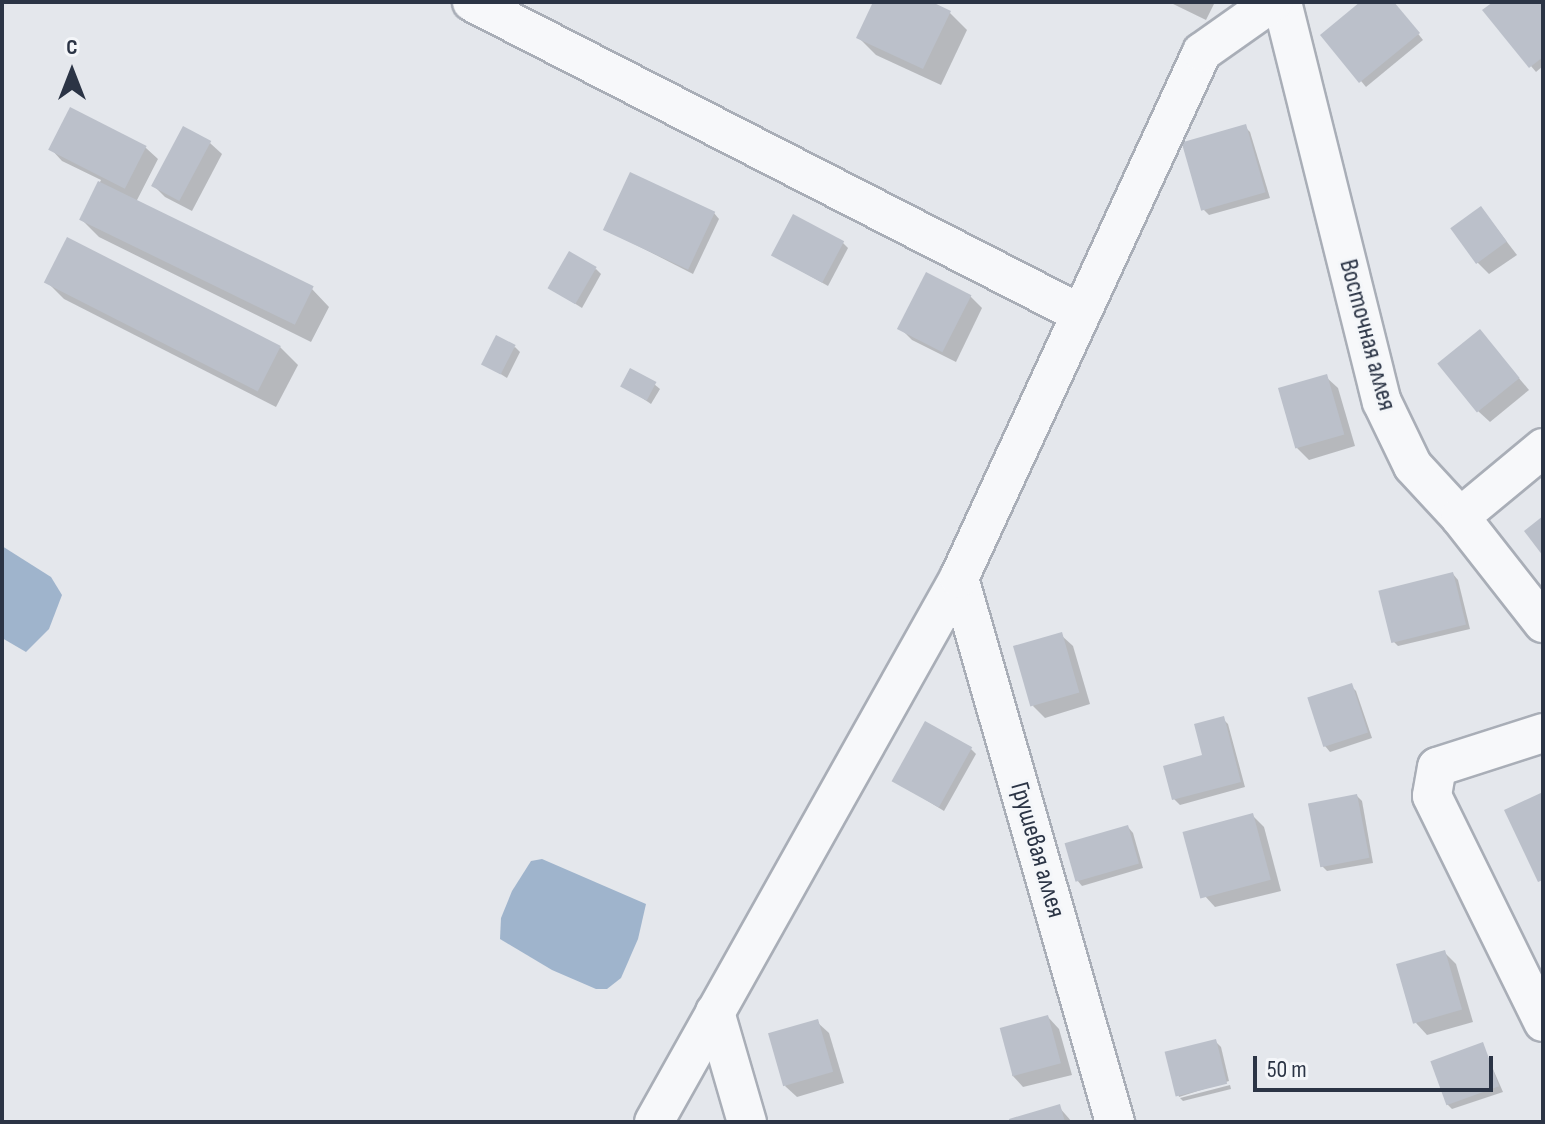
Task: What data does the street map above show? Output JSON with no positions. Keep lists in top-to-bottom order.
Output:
{
  "streets": {
    "street": ["Восточная аллея", "Грушевая аллея"]
  },
  "scale_bar": "50 m",
  "north": "top"
}
